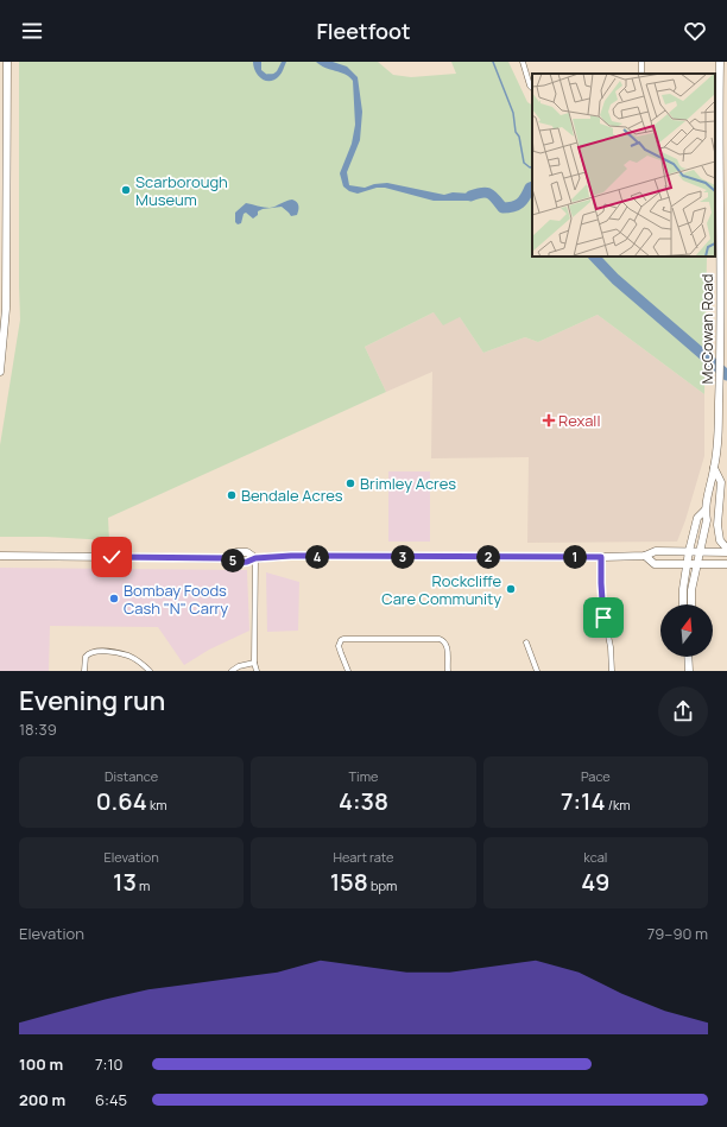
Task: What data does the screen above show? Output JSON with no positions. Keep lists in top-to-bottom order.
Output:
{
  "streets": {
    "main road": ["McCowan Road"]
  },
  "places": {
    "other": [
      "Scarborough Museum",
      "Brimley Acres",
      "Bendale Acres",
      "Rockcliffe Care Community",
      "Bombay Foods Cash \"N\" Carry"
    ],
    "health": ["Rexall"]
  },
  "north": "top",
  "page": {
    "header": "Fleetfoot",
    "pins": [
      "1",
      "2",
      "3",
      "4",
      "5"
    ],
    "heading": ["Evening run", "18:39"],
    "stats": [
      ["Distance", "0.64 km"],
      ["Time", "4:38"],
      ["Pace", "7:14 /km"],
      ["Elevation", "13 m"],
      ["Heart rate", "158 bpm"],
      ["kcal", "49"]
    ],
    "chart": ["Elevation", "79–90 m"],
    "list": [
      {
        "name": "100 m",
        "note": "7:10"
      },
      {
        "name": "200 m",
        "note": "6:45"
      }
    ]
  }
}
